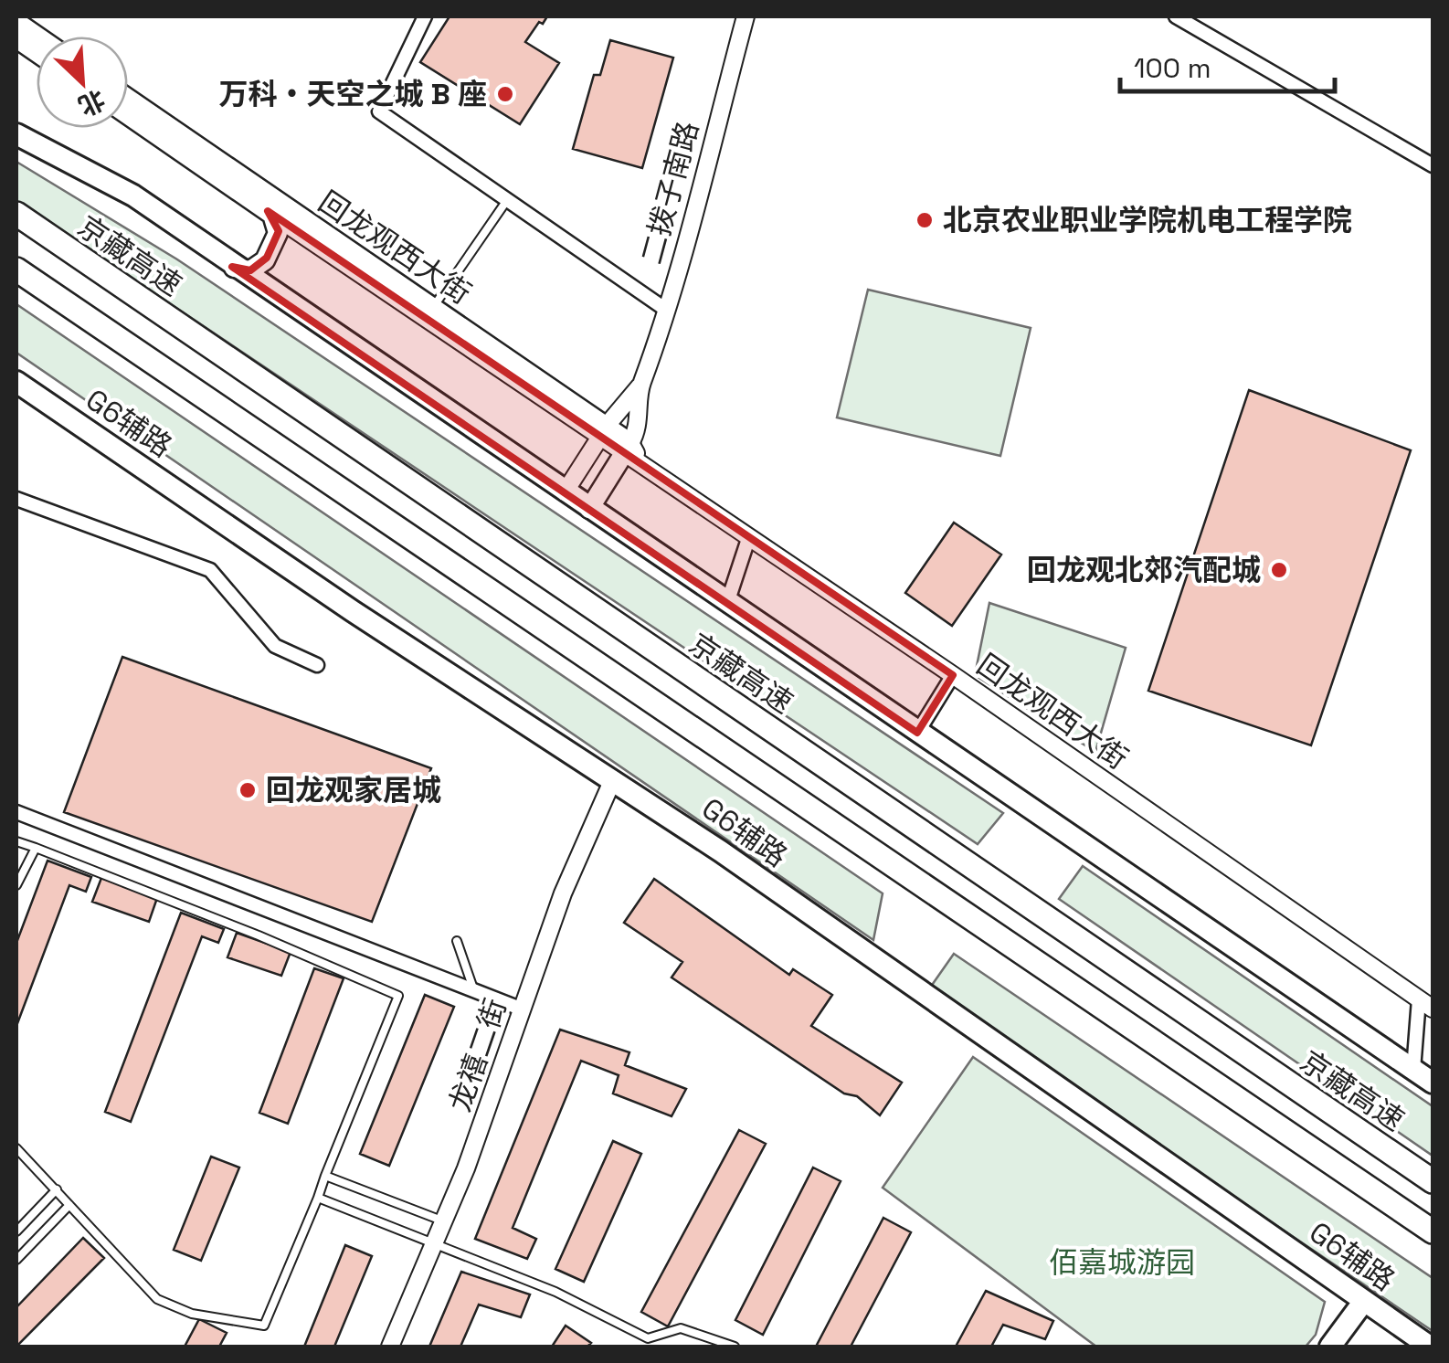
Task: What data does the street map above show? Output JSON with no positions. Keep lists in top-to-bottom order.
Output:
{
  "streets": {
    "highway": ["京藏高速"],
    "main road": ["二拨子南路", "回龙观西大街", "G6辅路"],
    "street": ["龙禧二街"]
  },
  "crossings": [
    ["二拨子南路", "回龙观西大街"],
    ["G6辅路", "龙禧二街"]
  ],
  "parks": ["佰嘉城游园"],
  "places": [
    "万科・天空之城 B 座",
    "北京农业职业学院机电工程学院",
    "回龙观北郊汽配城",
    "回龙观家居城"
  ],
  "scale_bar": "100 m",
  "north": "bottom right"
}
